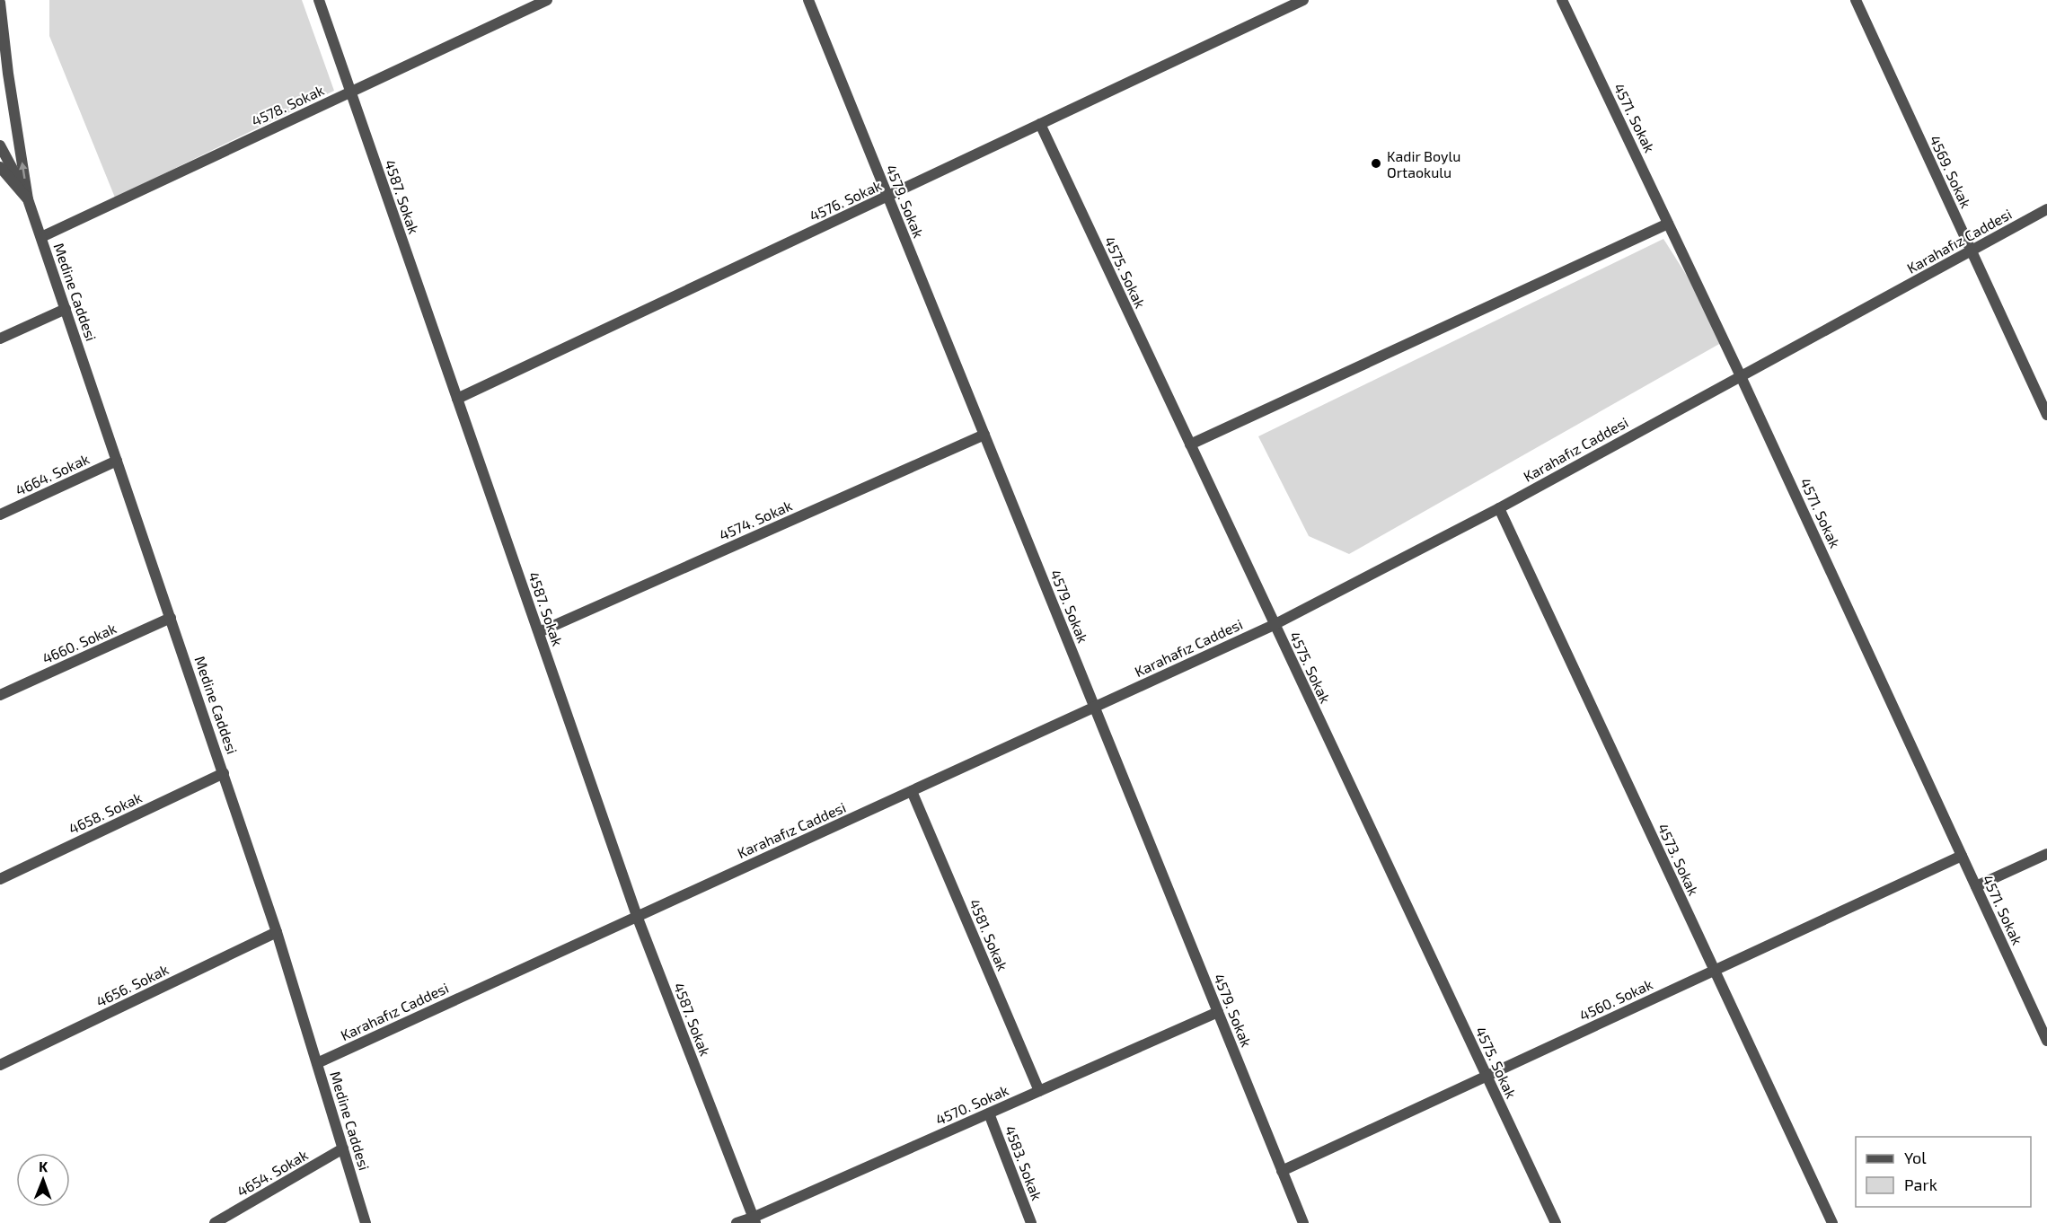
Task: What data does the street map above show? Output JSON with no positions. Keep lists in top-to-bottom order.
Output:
{
  "streets": {
    "street": [
      "4578. Sokak",
      "4571. Sokak",
      "4569. Sokak",
      "4587. Sokak",
      "4576. Sokak",
      "4579. Sokak",
      "Karahafız Caddesi",
      "4575. Sokak",
      "Medine Caddesi",
      "4664. Sokak",
      "4574. Sokak",
      "4660. Sokak",
      "4658. Sokak",
      "4573. Sokak",
      "4581. Sokak",
      "4656. Sokak",
      "4560. Sokak",
      "4570. Sokak",
      "4583. Sokak",
      "4654. Sokak"
    ]
  },
  "crossings": [
    ["4578. Sokak", "4587. Sokak"],
    ["4578. Sokak", "Medine Caddesi"],
    ["4571. Sokak", "Karahafız Caddesi"],
    ["4571. Sokak", "4560. Sokak"],
    ["4569. Sokak", "Karahafız Caddesi"],
    ["4587. Sokak", "4576. Sokak"],
    ["4587. Sokak", "Karahafız Caddesi"],
    ["4587. Sokak", "4574. Sokak"],
    ["4587. Sokak", "4570. Sokak"],
    ["4576. Sokak", "4579. Sokak"],
    ["4576. Sokak", "4575. Sokak"],
    ["4579. Sokak", "Karahafız Caddesi"],
    ["4579. Sokak", "4574. Sokak"],
    ["4579. Sokak", "4560. Sokak"],
    ["4579. Sokak", "4570. Sokak"],
    ["Karahafız Caddesi", "4575. Sokak"],
    ["Karahafız Caddesi", "Medine Caddesi"],
    ["Karahafız Caddesi", "4573. Sokak"],
    ["Karahafız Caddesi", "4581. Sokak"],
    ["4575. Sokak", "4560. Sokak"],
    ["Medine Caddesi", "4664. Sokak"],
    ["Medine Caddesi", "4660. Sokak"],
    ["Medine Caddesi", "4658. Sokak"],
    ["Medine Caddesi", "4656. Sokak"],
    ["Medine Caddesi", "4654. Sokak"],
    ["4573. Sokak", "4560. Sokak"],
    ["4581. Sokak", "4570. Sokak"],
    ["4570. Sokak", "4583. Sokak"]
  ],
  "places": ["Kadir Boylu Ortaokulu"],
  "legend": ["Yol", "Park"],
  "north": "top"
}
